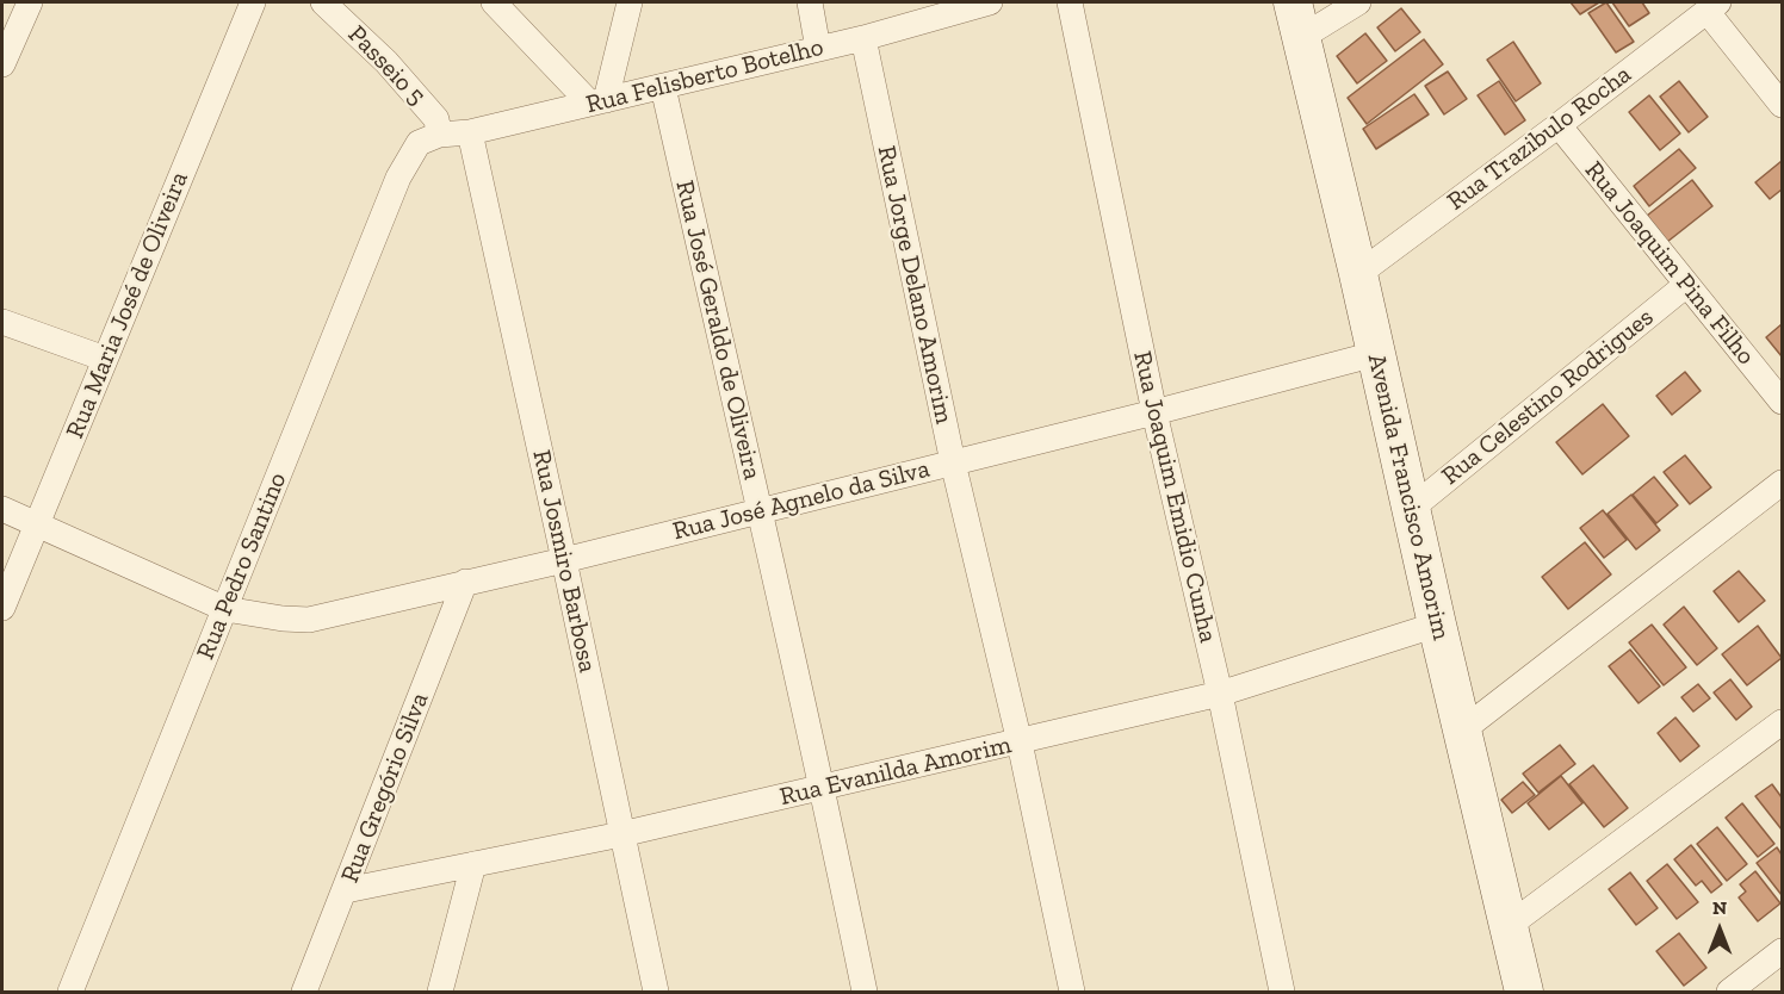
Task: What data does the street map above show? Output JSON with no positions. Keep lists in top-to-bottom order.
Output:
{
  "streets": {
    "main road": ["Avenida Francisco Amorim"],
    "street": [
      "Passeio 5",
      "Rua Felisberto Botelho",
      "Rua Trazibulo Rocha",
      "Rua Joaquim Pina Filho",
      "Rua Jorge Delano Amorim",
      "Rua Maria José de Oliveira",
      "Rua José Geraldo de Oliveira",
      "Rua Celestino Rodrigues",
      "Rua Joaquim Emidio Cunha",
      "Rua José Agnelo da Silva",
      "Rua Josmiro Barbosa",
      "Rua Pedro Santino",
      "Rua Evanilda Amorim",
      "Rua Gregório Silva"
    ]
  },
  "crossings": [
    ["Passeio 5", "Rua Felisberto Botelho"],
    ["Passeio 5", "Rua Pedro Santino"],
    ["Rua Felisberto Botelho", "Rua Jorge Delano Amorim"],
    ["Rua Felisberto Botelho", "Rua José Geraldo de Oliveira"],
    ["Rua Felisberto Botelho", "Rua Josmiro Barbosa"],
    ["Rua Felisberto Botelho", "Rua Pedro Santino"],
    ["Rua Trazibulo Rocha", "Rua Joaquim Pina Filho"],
    ["Rua Trazibulo Rocha", "Avenida Francisco Amorim"],
    ["Rua Joaquim Pina Filho", "Rua Celestino Rodrigues"],
    ["Rua Jorge Delano Amorim", "Rua José Agnelo da Silva"],
    ["Rua Jorge Delano Amorim", "Rua Evanilda Amorim"],
    ["Rua Maria José de Oliveira", "Rua José Agnelo da Silva"],
    ["Rua José Geraldo de Oliveira", "Rua José Agnelo da Silva"],
    ["Rua José Geraldo de Oliveira", "Rua Evanilda Amorim"],
    ["Rua Celestino Rodrigues", "Avenida Francisco Amorim"],
    ["Rua Joaquim Emidio Cunha", "Rua José Agnelo da Silva"],
    ["Rua Joaquim Emidio Cunha", "Rua Evanilda Amorim"],
    ["Avenida Francisco Amorim", "Rua José Agnelo da Silva"],
    ["Avenida Francisco Amorim", "Rua Evanilda Amorim"],
    ["Rua José Agnelo da Silva", "Rua Josmiro Barbosa"],
    ["Rua José Agnelo da Silva", "Rua Pedro Santino"],
    ["Rua José Agnelo da Silva", "Rua Gregório Silva"],
    ["Rua Josmiro Barbosa", "Rua Evanilda Amorim"],
    ["Rua Evanilda Amorim", "Rua Gregório Silva"]
  ],
  "north": "top"
}
